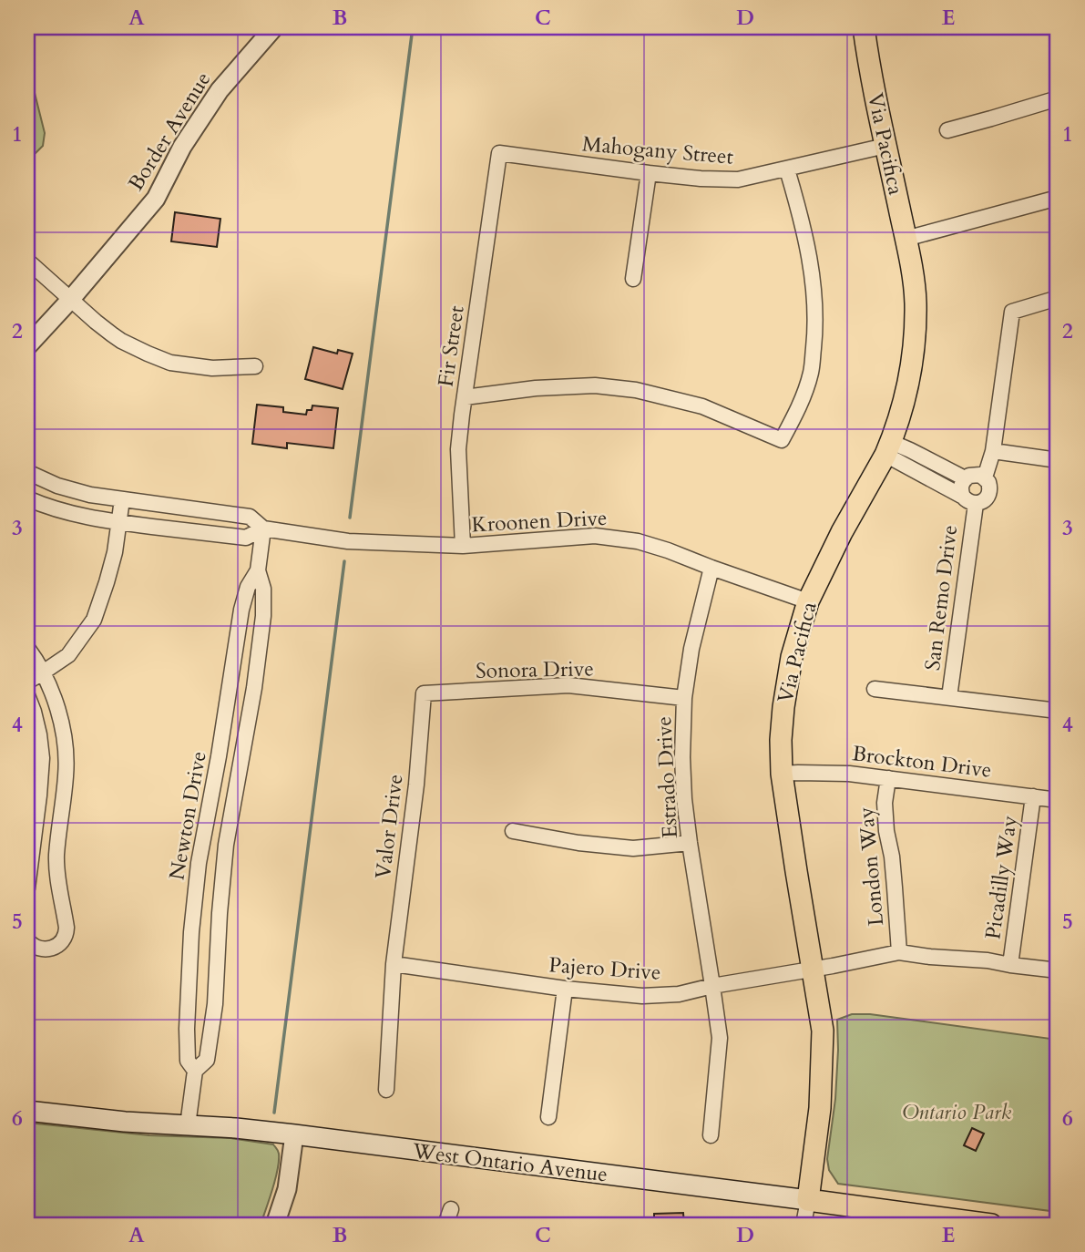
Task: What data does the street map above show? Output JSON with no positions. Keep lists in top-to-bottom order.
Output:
{
  "streets": {
    "main road": ["Via Pacifica", "West Ontario Avenue"],
    "street": [
      "Border Avenue",
      "Mahogany Street",
      "Fir Street",
      "Kroonen Drive",
      "San Remo Drive",
      "Sonora Drive",
      "Brockton Drive",
      "Estrado Drive",
      "Newton Drive",
      "Valor Drive",
      "London Way",
      "Picadilly Way",
      "Pajero Drive"
    ]
  },
  "crossings": [
    ["Via Pacifica", "Mahogany Street"],
    ["Via Pacifica", "Kroonen Drive"],
    ["Via Pacifica", "Brockton Drive"],
    ["Via Pacifica", "Pajero Drive"],
    ["Via Pacifica", "West Ontario Avenue"],
    ["Mahogany Street", "Fir Street"],
    ["Fir Street", "Kroonen Drive"],
    ["Kroonen Drive", "Estrado Drive"],
    ["Kroonen Drive", "Newton Drive"],
    ["Sonora Drive", "Estrado Drive"],
    ["Sonora Drive", "Valor Drive"],
    ["Brockton Drive", "London Way"],
    ["Brockton Drive", "Picadilly Way"],
    ["Estrado Drive", "Pajero Drive"],
    ["Newton Drive", "West Ontario Avenue"],
    ["Valor Drive", "Pajero Drive"],
    ["London Way", "Pajero Drive"],
    ["Picadilly Way", "Pajero Drive"]
  ],
  "parks": ["Ontario Park"],
  "grid": {
    "columns": [
      "A",
      "B",
      "C",
      "D",
      "E"
    ],
    "rows": [
      "1",
      "2",
      "3",
      "4",
      "5",
      "6"
    ]
  }
}
